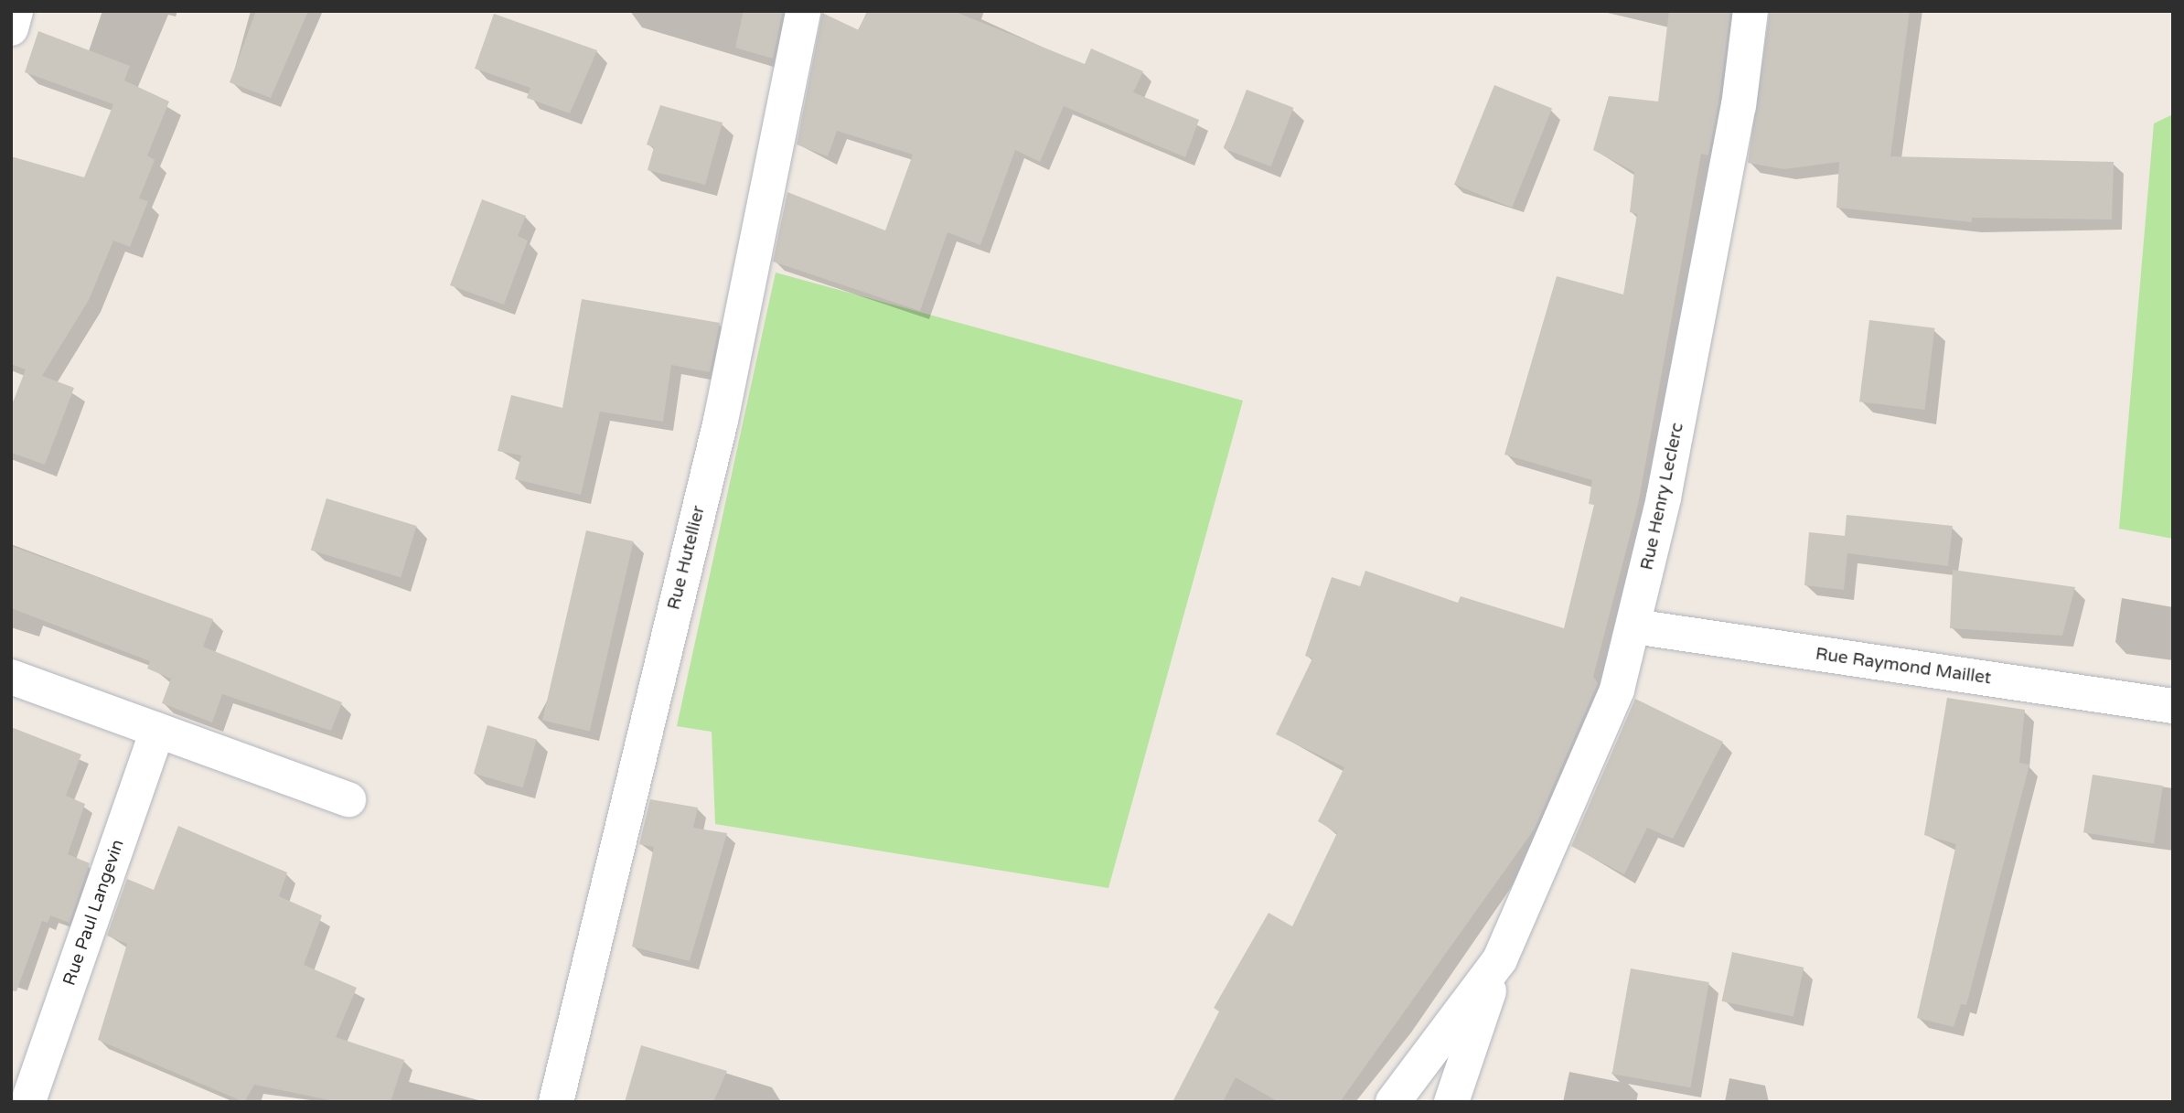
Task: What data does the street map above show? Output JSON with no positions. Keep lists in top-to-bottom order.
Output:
{
  "streets": {
    "street": [
      "Rue Henry Leclerc",
      "Rue Hutellier",
      "Rue Raymond Maillet",
      "Rue Paul Langevin"
    ]
  },
  "crossings": [
    ["Rue Henry Leclerc", "Rue Raymond Maillet"]
  ]
}
